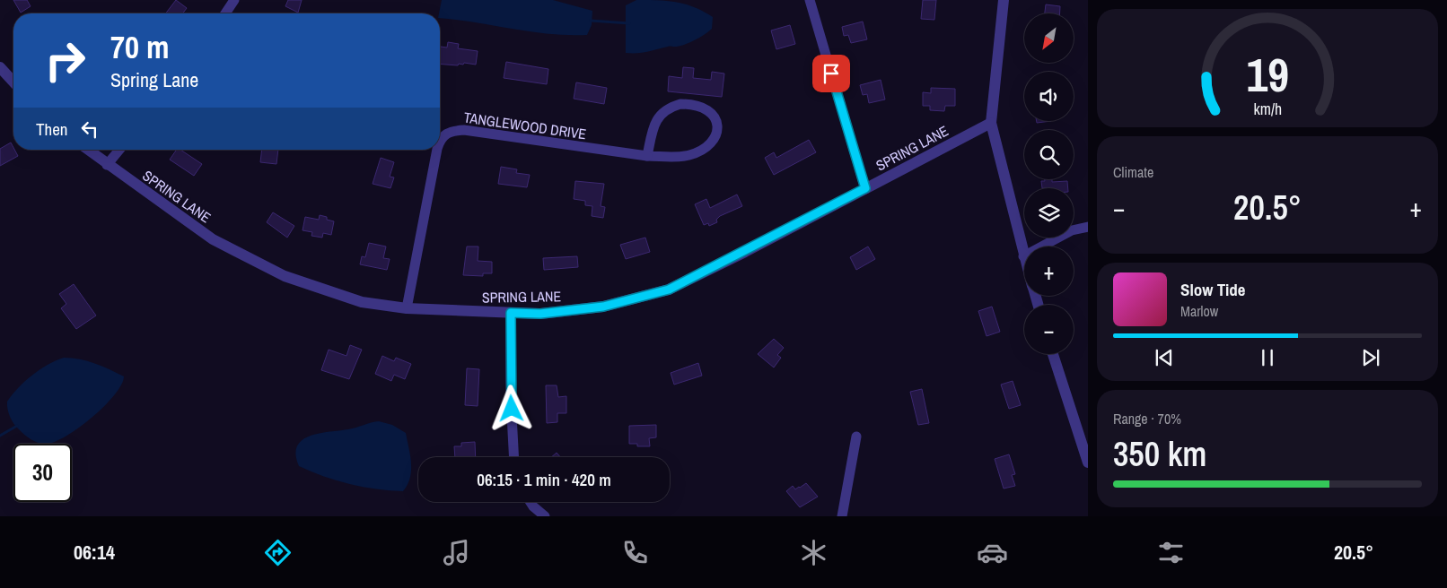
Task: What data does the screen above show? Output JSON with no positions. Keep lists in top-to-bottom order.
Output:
{
  "streets": {
    "street": ["TANGLEWOOD DRIVE", "SPRING LANE"]
  },
  "crossings": [
    ["TANGLEWOOD DRIVE", "SPRING LANE"]
  ],
  "north": "bottom left",
  "page": {
    "map_buttons": ["+", "−"],
    "turn": ["70 m", "Spring Lane"],
    "then": "Then",
    "tile": [
      "Climate",
      ["Range · 70%", "350 km"]
    ],
    "heat": ["−", "20.5°", "+"],
    "song": ["Slow Tide", "Marlow"],
    "limit": "30",
    "trip": "06:15 · 1 min · 420 m",
    "tabs": ["06:14", "20.5°"],
    "gauge": ["19", "km/h"]
  }
}
